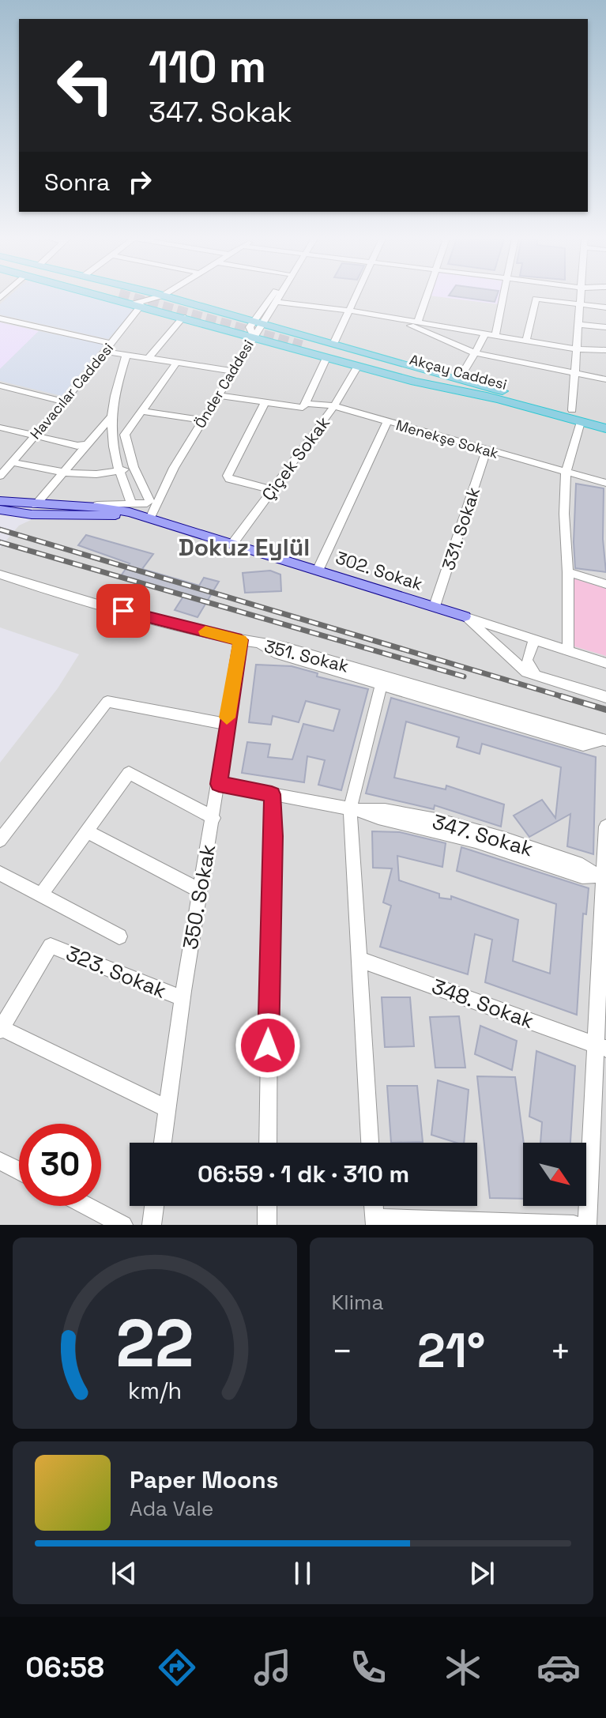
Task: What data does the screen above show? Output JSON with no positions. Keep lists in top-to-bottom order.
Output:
{
  "streets": {
    "highway": ["Akçay Caddesi"],
    "main road": ["302. Sokak"],
    "street": [
      "Önder Caddesi",
      "Havacılar Caddesi",
      "Menekşe Sokak",
      "Çiçek Sokak",
      "331. Sokak",
      "351. Sokak",
      "347. Sokak",
      "350. Sokak",
      "323. Sokak",
      "348. Sokak"
    ]
  },
  "crossings": [
    ["Önder Caddesi", "302. Sokak"],
    ["Menekşe Sokak", "Çiçek Sokak"],
    ["Menekşe Sokak", "331. Sokak"],
    ["Çiçek Sokak", "302. Sokak"],
    ["331. Sokak", "302. Sokak"],
    ["351. Sokak", "350. Sokak"],
    ["347. Sokak", "350. Sokak"],
    ["350. Sokak", "323. Sokak"]
  ],
  "districts": ["Dokuz Eylül"],
  "north": "bottom right",
  "page": {
    "turn": ["110 m", "347. Sokak"],
    "then": "Sonra",
    "limit": "30",
    "trip": "06:59 · 1 dk · 310 m",
    "tile": "Klima",
    "heat": ["−", "21°", "+"],
    "song": ["Paper Moons", "Ada Vale"],
    "tabs": "06:58",
    "gauge": ["22", "km/h"]
  }
}
